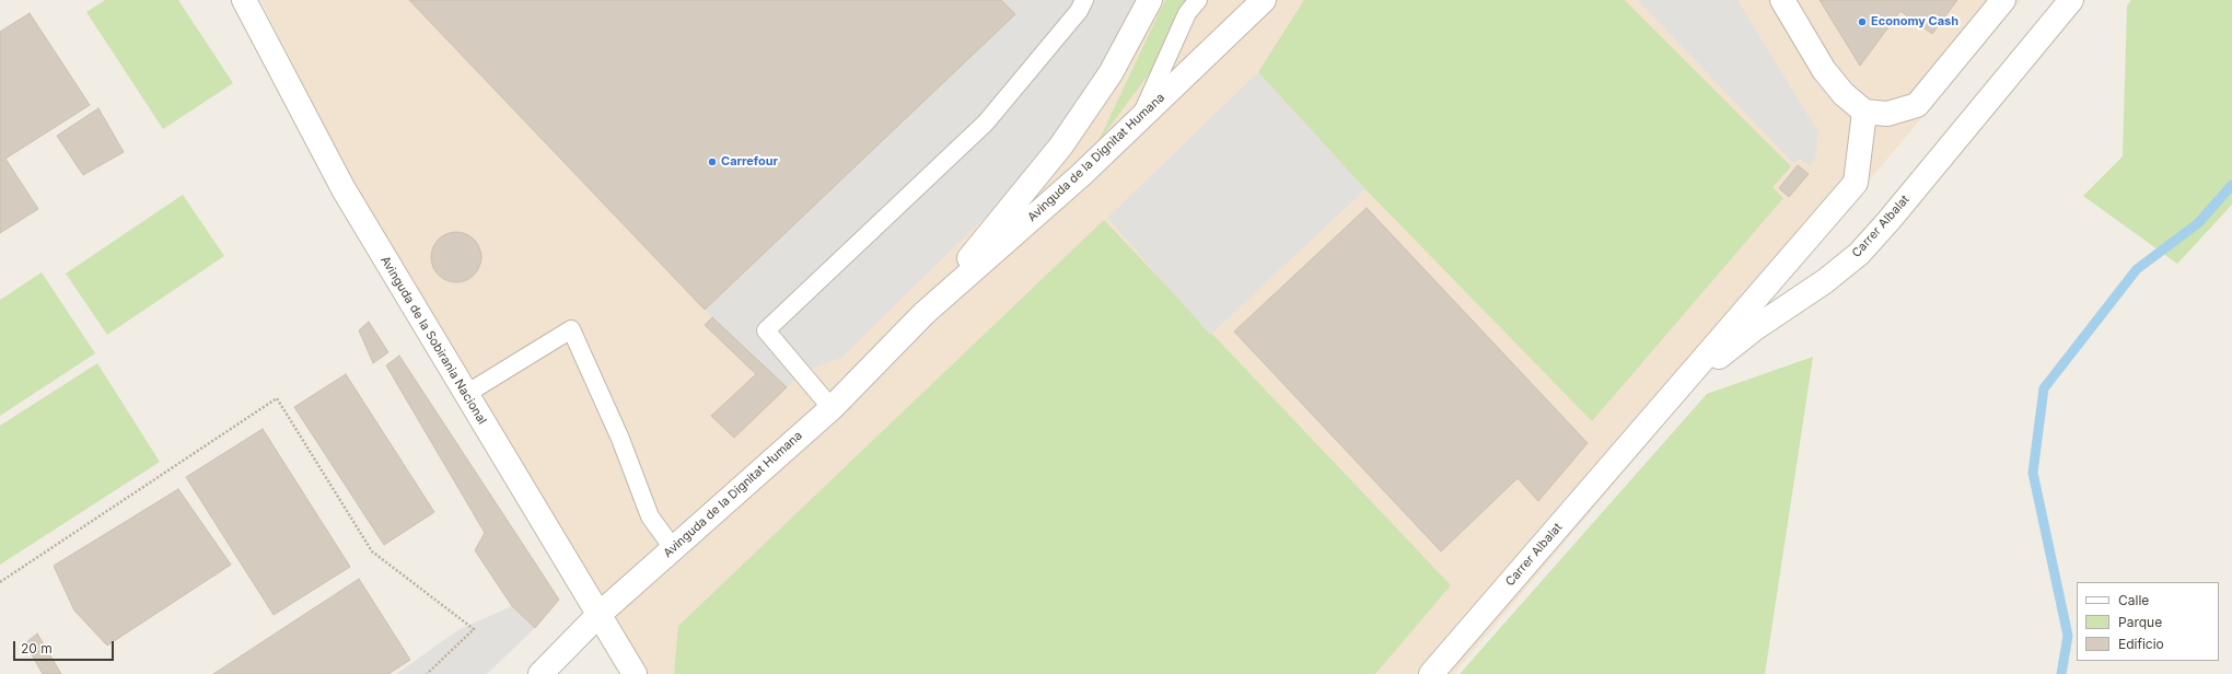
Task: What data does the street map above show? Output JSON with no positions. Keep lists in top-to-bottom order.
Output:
{
  "streets": {
    "street": ["Avinguda de la Dignitat Humana", "Carrer Albalat", "Avinguda de la Sobirania Nacional"]
  },
  "crossings": [
    ["Avinguda de la Dignitat Humana", "Avinguda de la Sobirania Nacional"]
  ],
  "places": ["Economy Cash", "Carrefour"],
  "legend": ["Calle", "Parque", "Edificio"],
  "scale_bar": "20 m"
}
